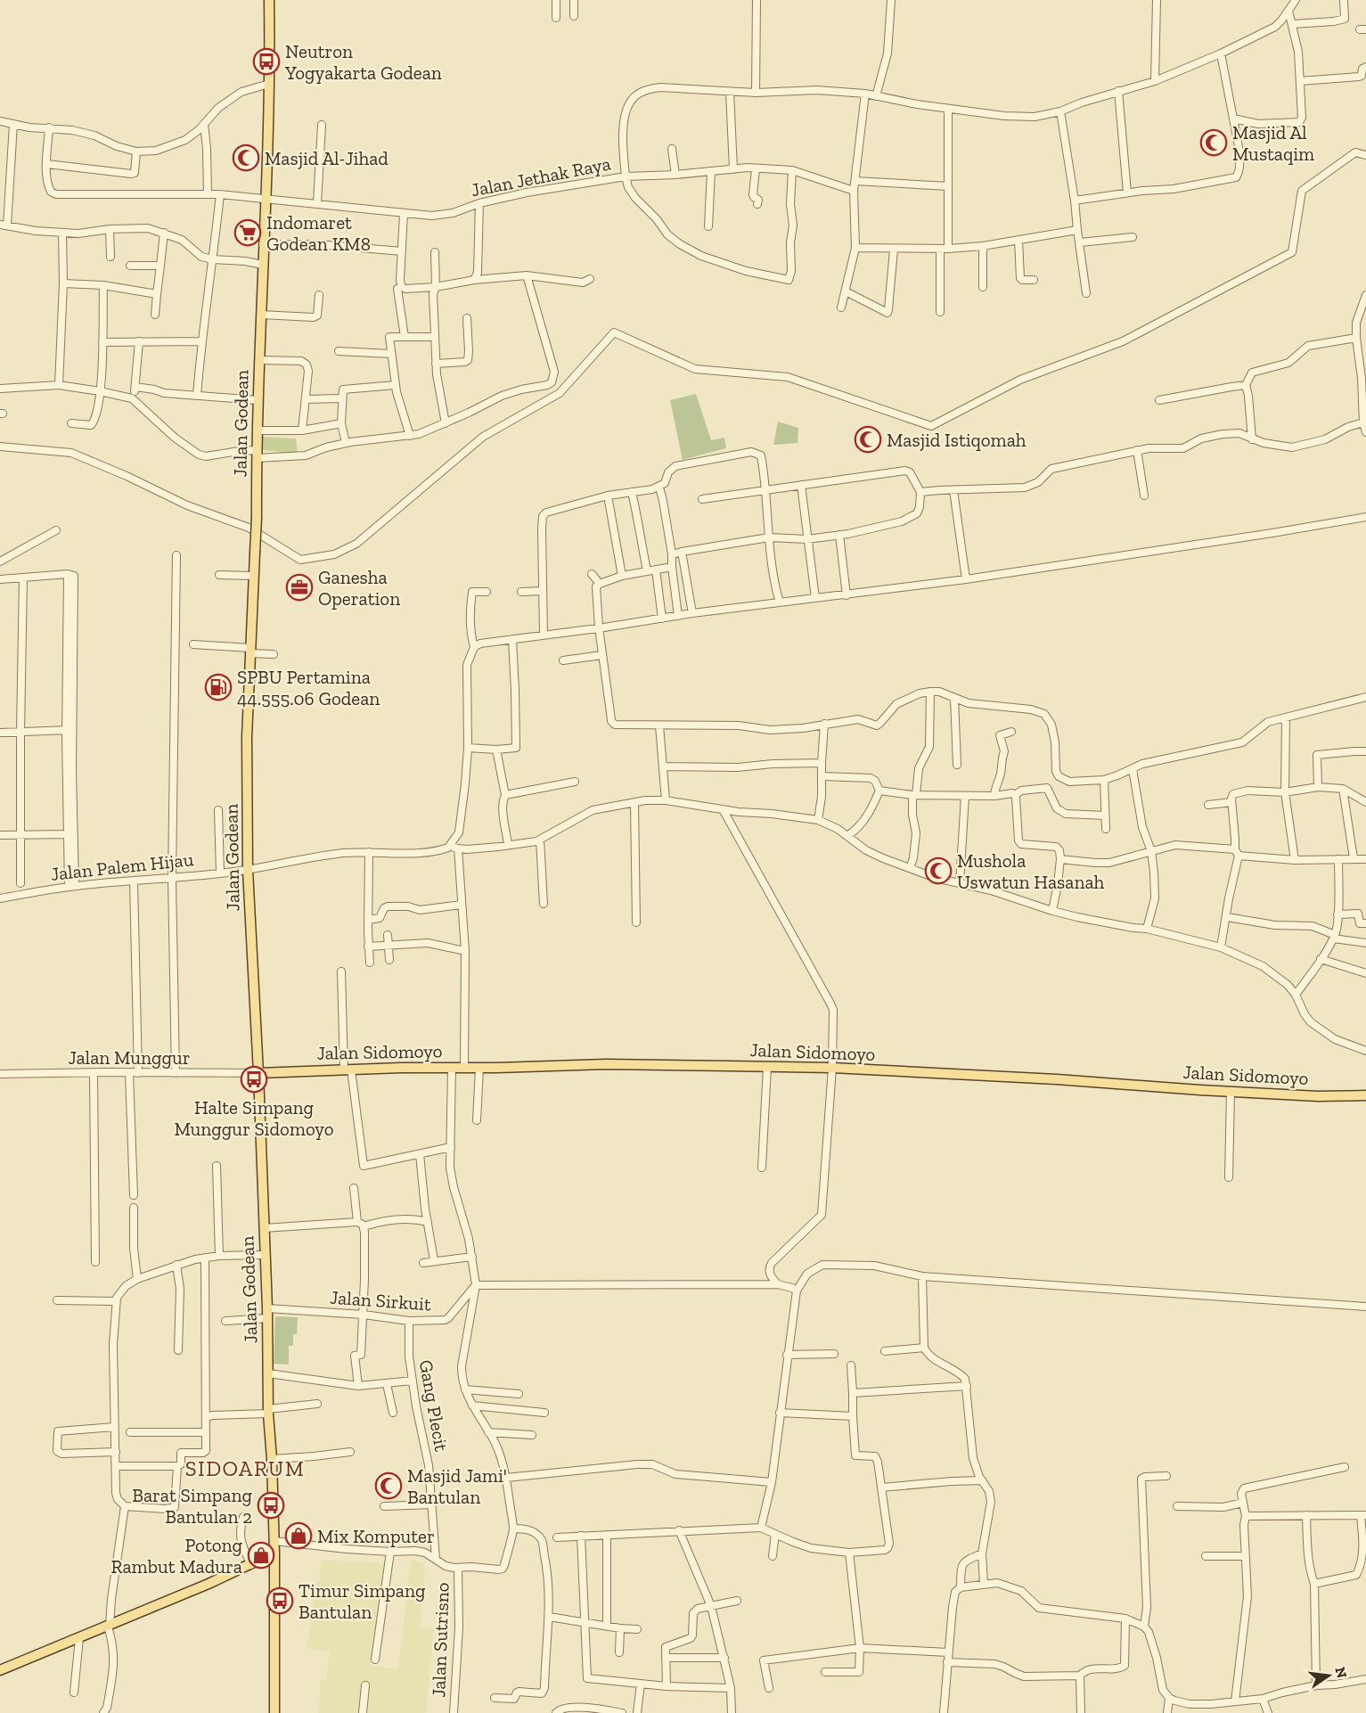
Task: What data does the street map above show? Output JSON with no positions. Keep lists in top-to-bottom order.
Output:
{
  "streets": {
    "main road": ["Jalan Godean", "Jalan Sidomoyo"],
    "street": [
      "Jalan Jethak Raya",
      "Jalan Palem Hijau",
      "Jalan Munggur",
      "Jalan Sirkuit",
      "Gang Plecit",
      "Jalan Sutrisno"
    ]
  },
  "crossings": [
    ["Jalan Jethak Raya", "Jalan Godean"],
    ["Jalan Godean", "Jalan Palem Hijau"],
    ["Jalan Godean", "Jalan Sidomoyo"],
    ["Jalan Godean", "Jalan Munggur"],
    ["Jalan Godean", "Jalan Sirkuit"],
    ["Jalan Sidomoyo", "Jalan Munggur"],
    ["Jalan Sirkuit", "Gang Plecit"]
  ],
  "districts": ["SIDOARUM"],
  "places": {
    "bus stop": [
      "Neutron Yogyakarta Godean",
      "Halte Simpang Munggur Sidomoyo",
      "Barat Simpang Bantulan 2",
      "Timur Simpang Bantulan"
    ],
    "mosque": [
      "Masjid Al Mustaqim",
      "Masjid Al-Jihad",
      "Masjid Istiqomah",
      "Mushola Uswatun Hasanah",
      "Masjid Jami' Bantulan"
    ],
    "supermarket": ["Indomaret Godean KM8"],
    "office": ["Ganesha Operation"],
    "fuel station": ["SPBU Pertamina 44.555.06 Godean"],
    "shop": ["Mix Komputer", "Potong Rambut Madura"]
  },
  "north": "right"
}
